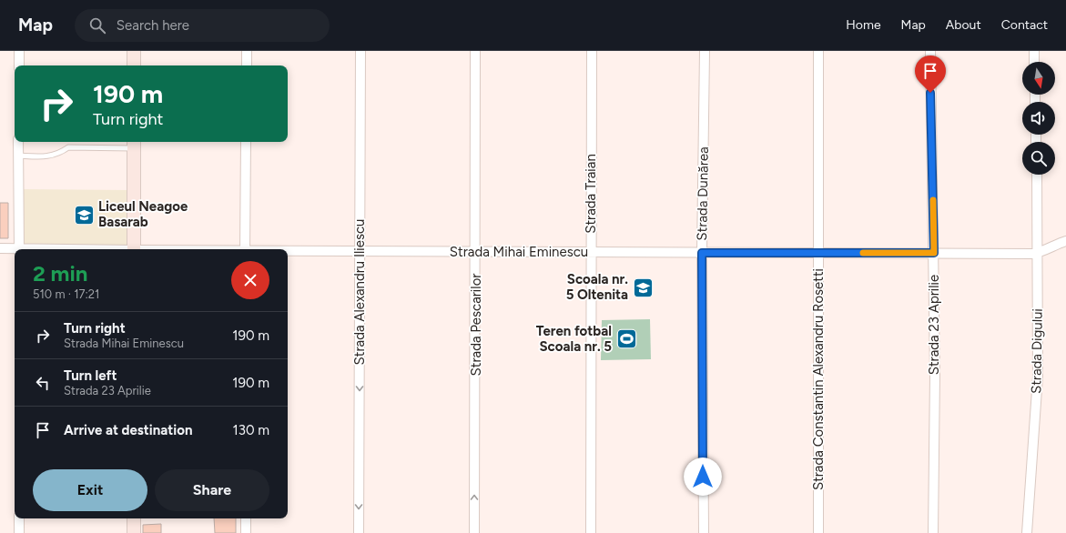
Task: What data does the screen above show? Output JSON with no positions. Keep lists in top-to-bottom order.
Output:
{
  "streets": {
    "street": [
      "Strada Traian",
      "Strada Dunărea",
      "Strada Mihai Eminescu",
      "Strada Alexandru Iliescu",
      "Strada Pescarilor",
      "Strada 23 Aprilie",
      "Strada Digului",
      "Strada Constantin Alexandru Rosetti"
    ]
  },
  "crossings": [
    ["Strada Traian", "Strada Mihai Eminescu"],
    ["Strada Dunărea", "Strada Mihai Eminescu"],
    ["Strada Mihai Eminescu", "Strada Alexandru Iliescu"],
    ["Strada Mihai Eminescu", "Strada Pescarilor"],
    ["Strada Mihai Eminescu", "Strada 23 Aprilie"],
    ["Strada Mihai Eminescu", "Strada Digului"],
    ["Strada Mihai Eminescu", "Strada Constantin Alexandru Rosetti"]
  ],
  "one_way": ["Strada Alexandru Iliescu", "Strada Pescarilor"],
  "places": {
    "school or university": ["Liceul Neagoe Basarab", "Scoala nr. 5 Oltenita"],
    "sports": ["Teren fotbal Scoala nr. 5"]
  },
  "north": "bottom",
  "page": {
    "header": "Map",
    "search": "Search here",
    "nav": [
      "Home",
      "Map",
      "About",
      "Contact"
    ],
    "turn": ["190 m", "Turn right"],
    "heading": ["2 min", "510 m · 17:21"],
    "list": [
      {
        "name": "Turn right",
        "note": "Strada Mihai Eminescu",
        "value": "190 m"
      },
      {
        "name": "Turn left",
        "note": "Strada 23 Aprilie",
        "value": "190 m"
      },
      {
        "name": "Arrive at destination",
        "value": "130 m"
      }
    ],
    "buttons": ["Exit", "Share"]
  }
}
